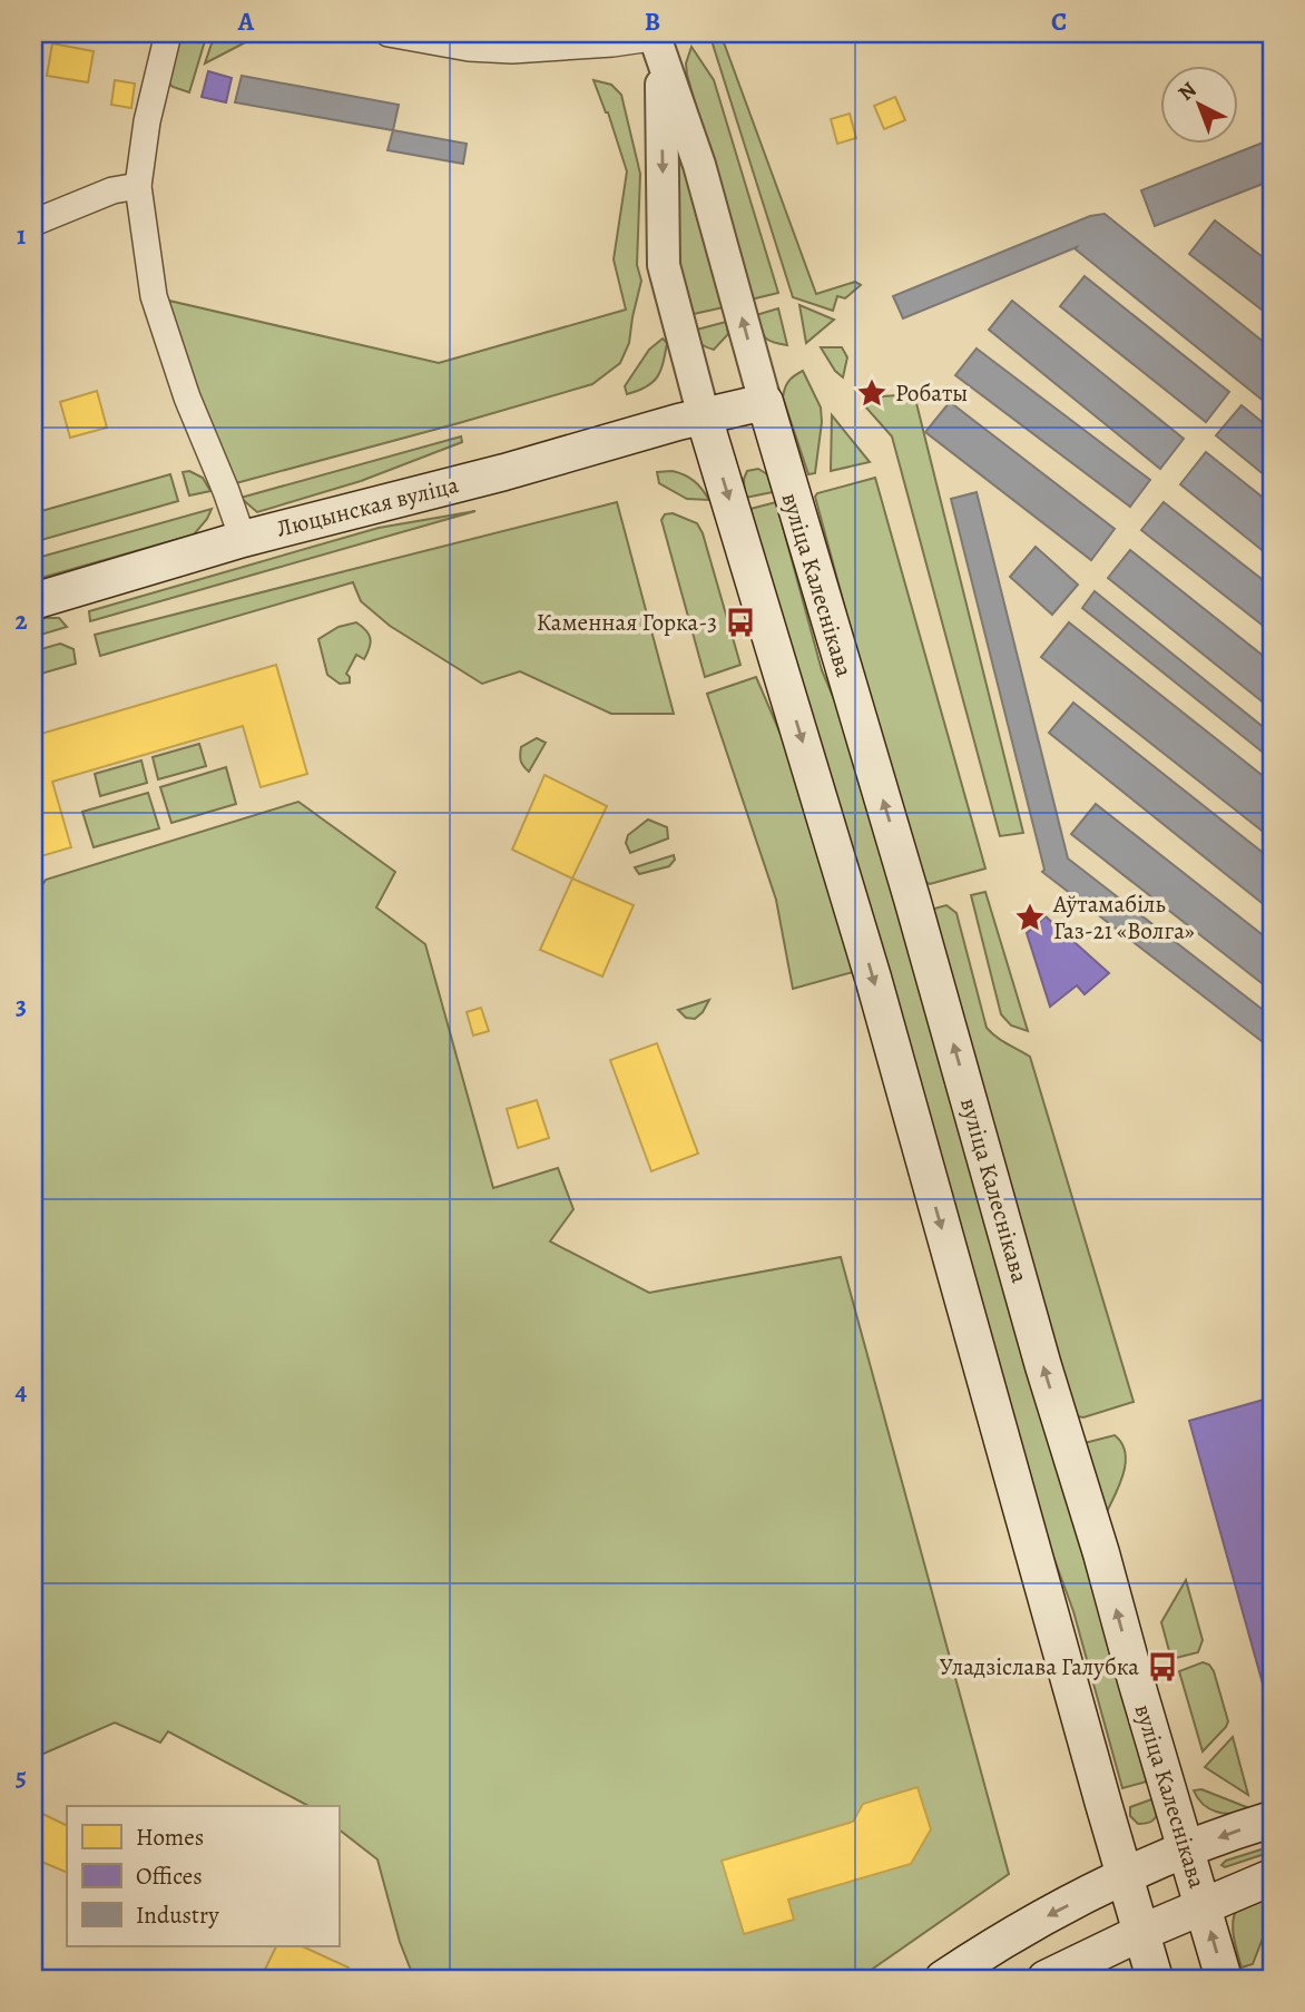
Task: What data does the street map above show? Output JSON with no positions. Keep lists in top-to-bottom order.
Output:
{
  "streets": {
    "main road": ["Люцынская вуліца", "вуліца Калеснікава"]
  },
  "one_way": ["вуліца Калеснікава"],
  "places": {
    "place": ["Робаты", "Аўтамабіль Газ-21 «Волга»"],
    "bus stop": ["Каменная Горка-3", "Уладзіслава Галубка"]
  },
  "legend": ["Homes", "Offices", "Industry"],
  "north": "top left",
  "grid": {
    "columns": ["A", "B", "C"],
    "rows": [
      "1",
      "2",
      "3",
      "4",
      "5"
    ]
  }
}
